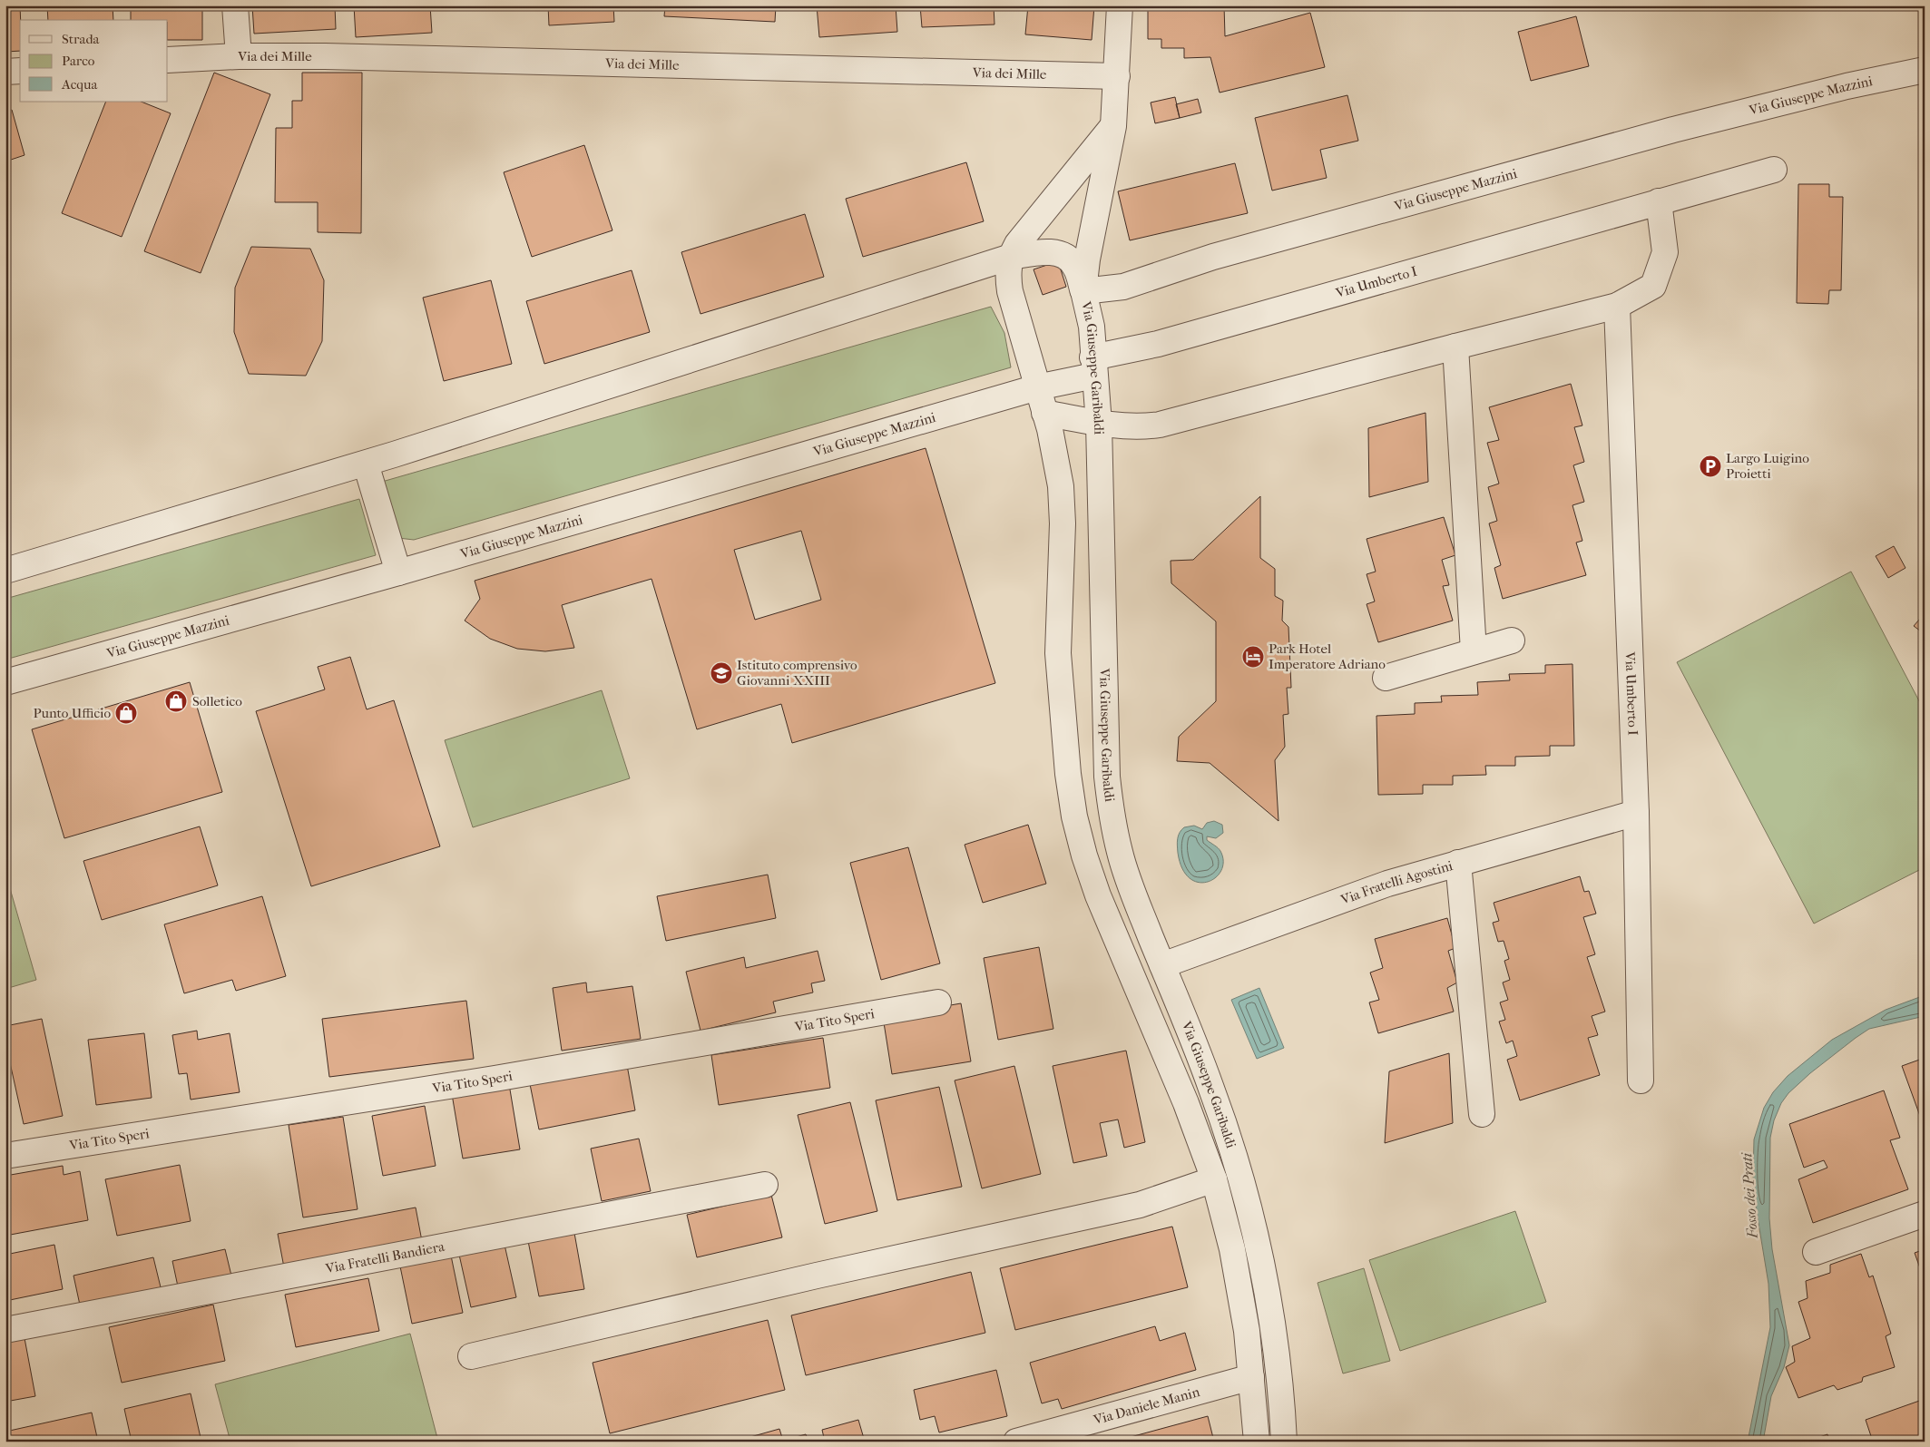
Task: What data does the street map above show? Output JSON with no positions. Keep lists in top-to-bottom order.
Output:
{
  "streets": {
    "street": [
      "Via dei Mille",
      "Via Giuseppe Mazzini",
      "Via Umberto I",
      "Via Giuseppe Garibaldi",
      "Via Fratelli Agostini",
      "Via Tito Speri",
      "Via Fratelli Bandiera",
      "Via Daniele Manin"
    ]
  },
  "crossings": [
    ["Via dei Mille", "Via Giuseppe Garibaldi"],
    ["Via Giuseppe Mazzini", "Via Umberto I"],
    ["Via Giuseppe Mazzini", "Via Giuseppe Garibaldi"],
    ["Via Umberto I", "Via Giuseppe Garibaldi"],
    ["Via Umberto I", "Via Fratelli Agostini"],
    ["Via Giuseppe Garibaldi", "Via Fratelli Agostini"],
    ["Via Giuseppe Garibaldi", "Via Daniele Manin"]
  ],
  "water": ["Fosso dei Prati"],
  "places": {
    "parking": ["Largo Luigino Proietti"],
    "hotel": ["Park Hotel Imperatore Adriano"],
    "school or university": ["Istituto comprensivo Giovanni XXIII"],
    "shop": ["Solletico", "Punto Ufficio"]
  },
  "legend": ["Strada", "Parco", "Acqua"]
}
